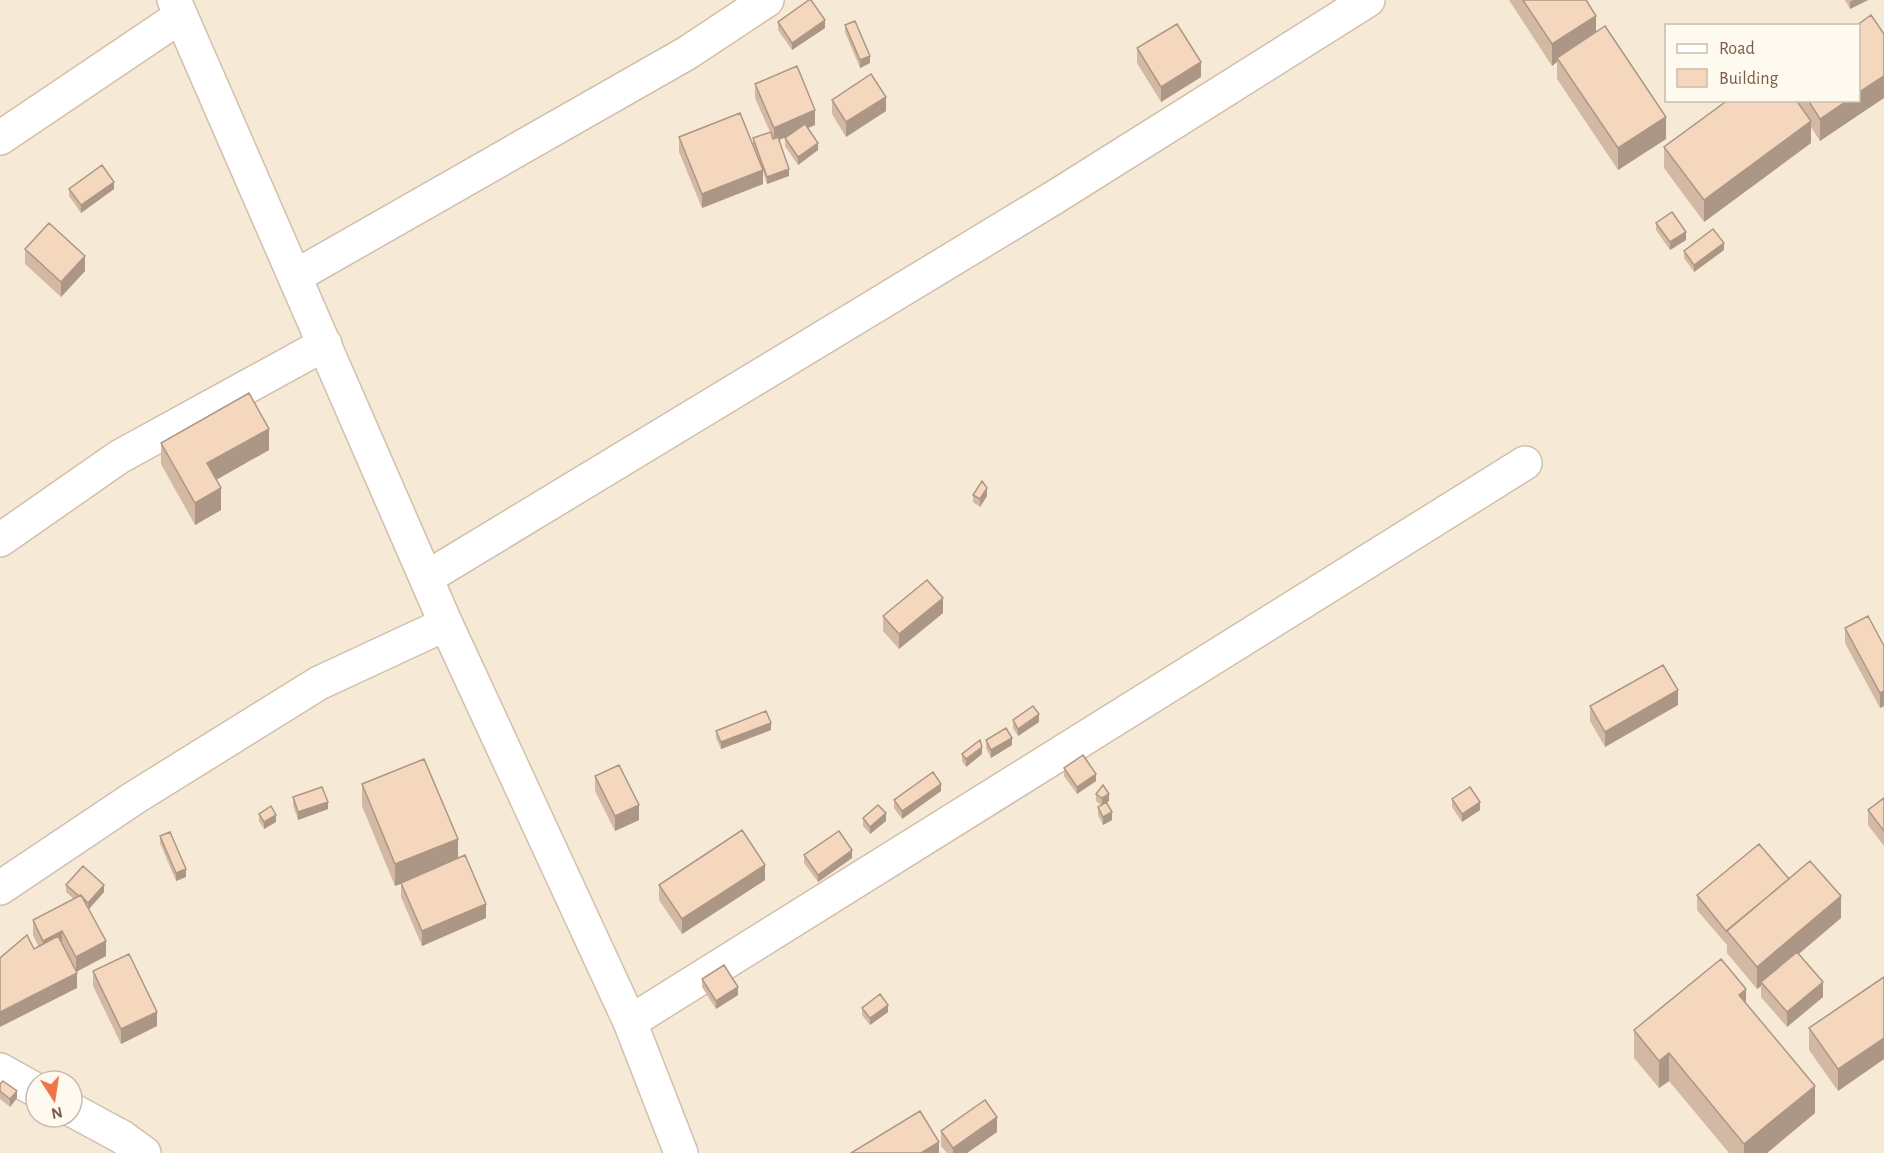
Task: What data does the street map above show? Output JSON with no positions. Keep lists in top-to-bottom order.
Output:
{
  "legend": ["Road", "Building"],
  "north": "bottom"
}
